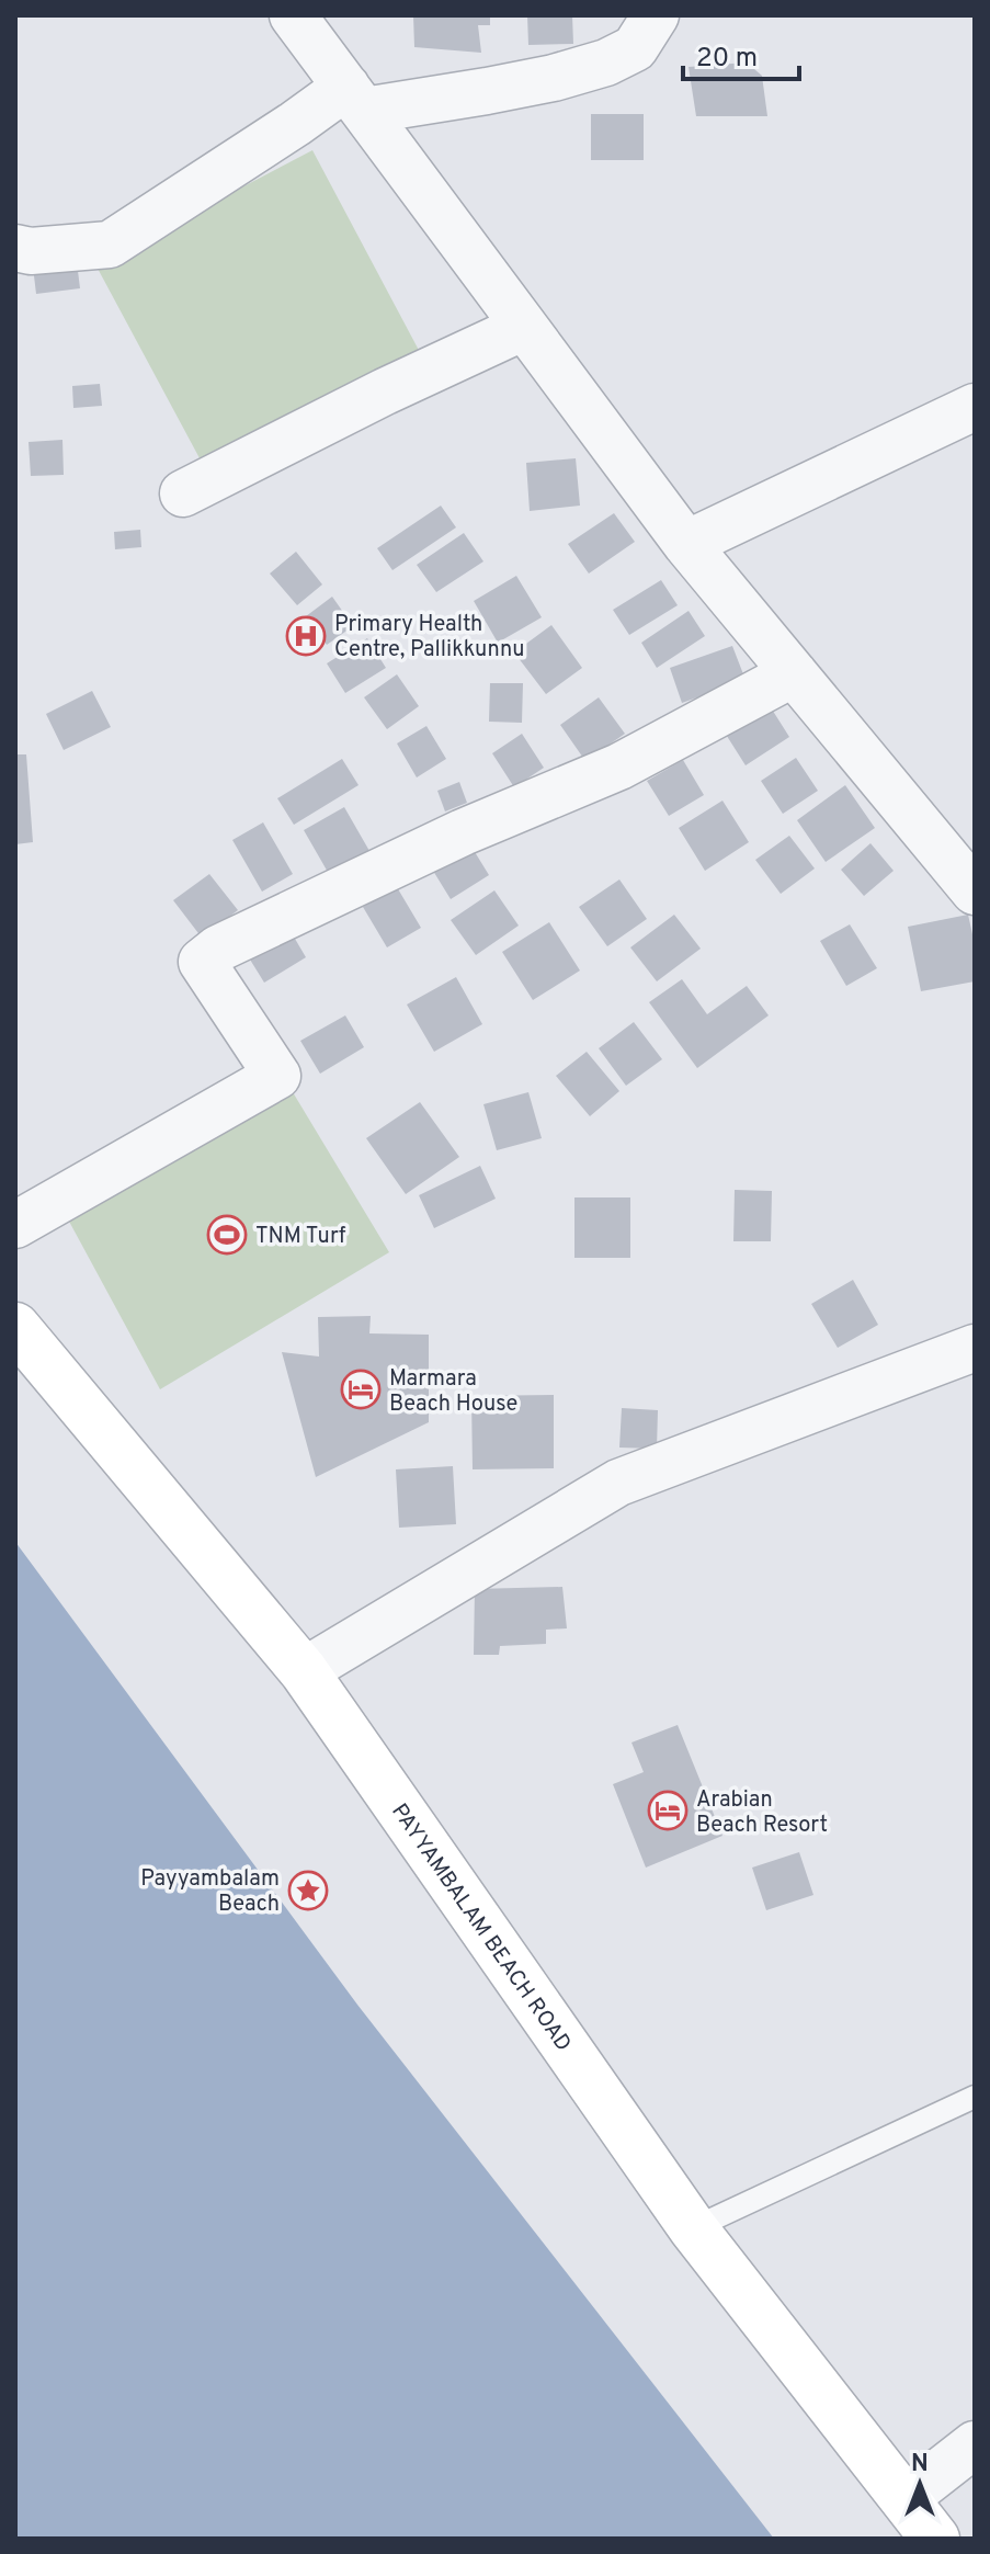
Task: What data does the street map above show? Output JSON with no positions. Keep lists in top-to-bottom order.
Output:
{
  "streets": {
    "main road": ["PAYYAMBALAM BEACH ROAD"]
  },
  "places": {
    "hospital": ["Primary Health Centre, Pallikkunnu"],
    "sports": ["TNM Turf"],
    "hotel": ["Marmara Beach House", "Arabian Beach Resort"],
    "place": ["Payyambalam Beach"]
  },
  "scale_bar": "20 m",
  "north": "top"
}
